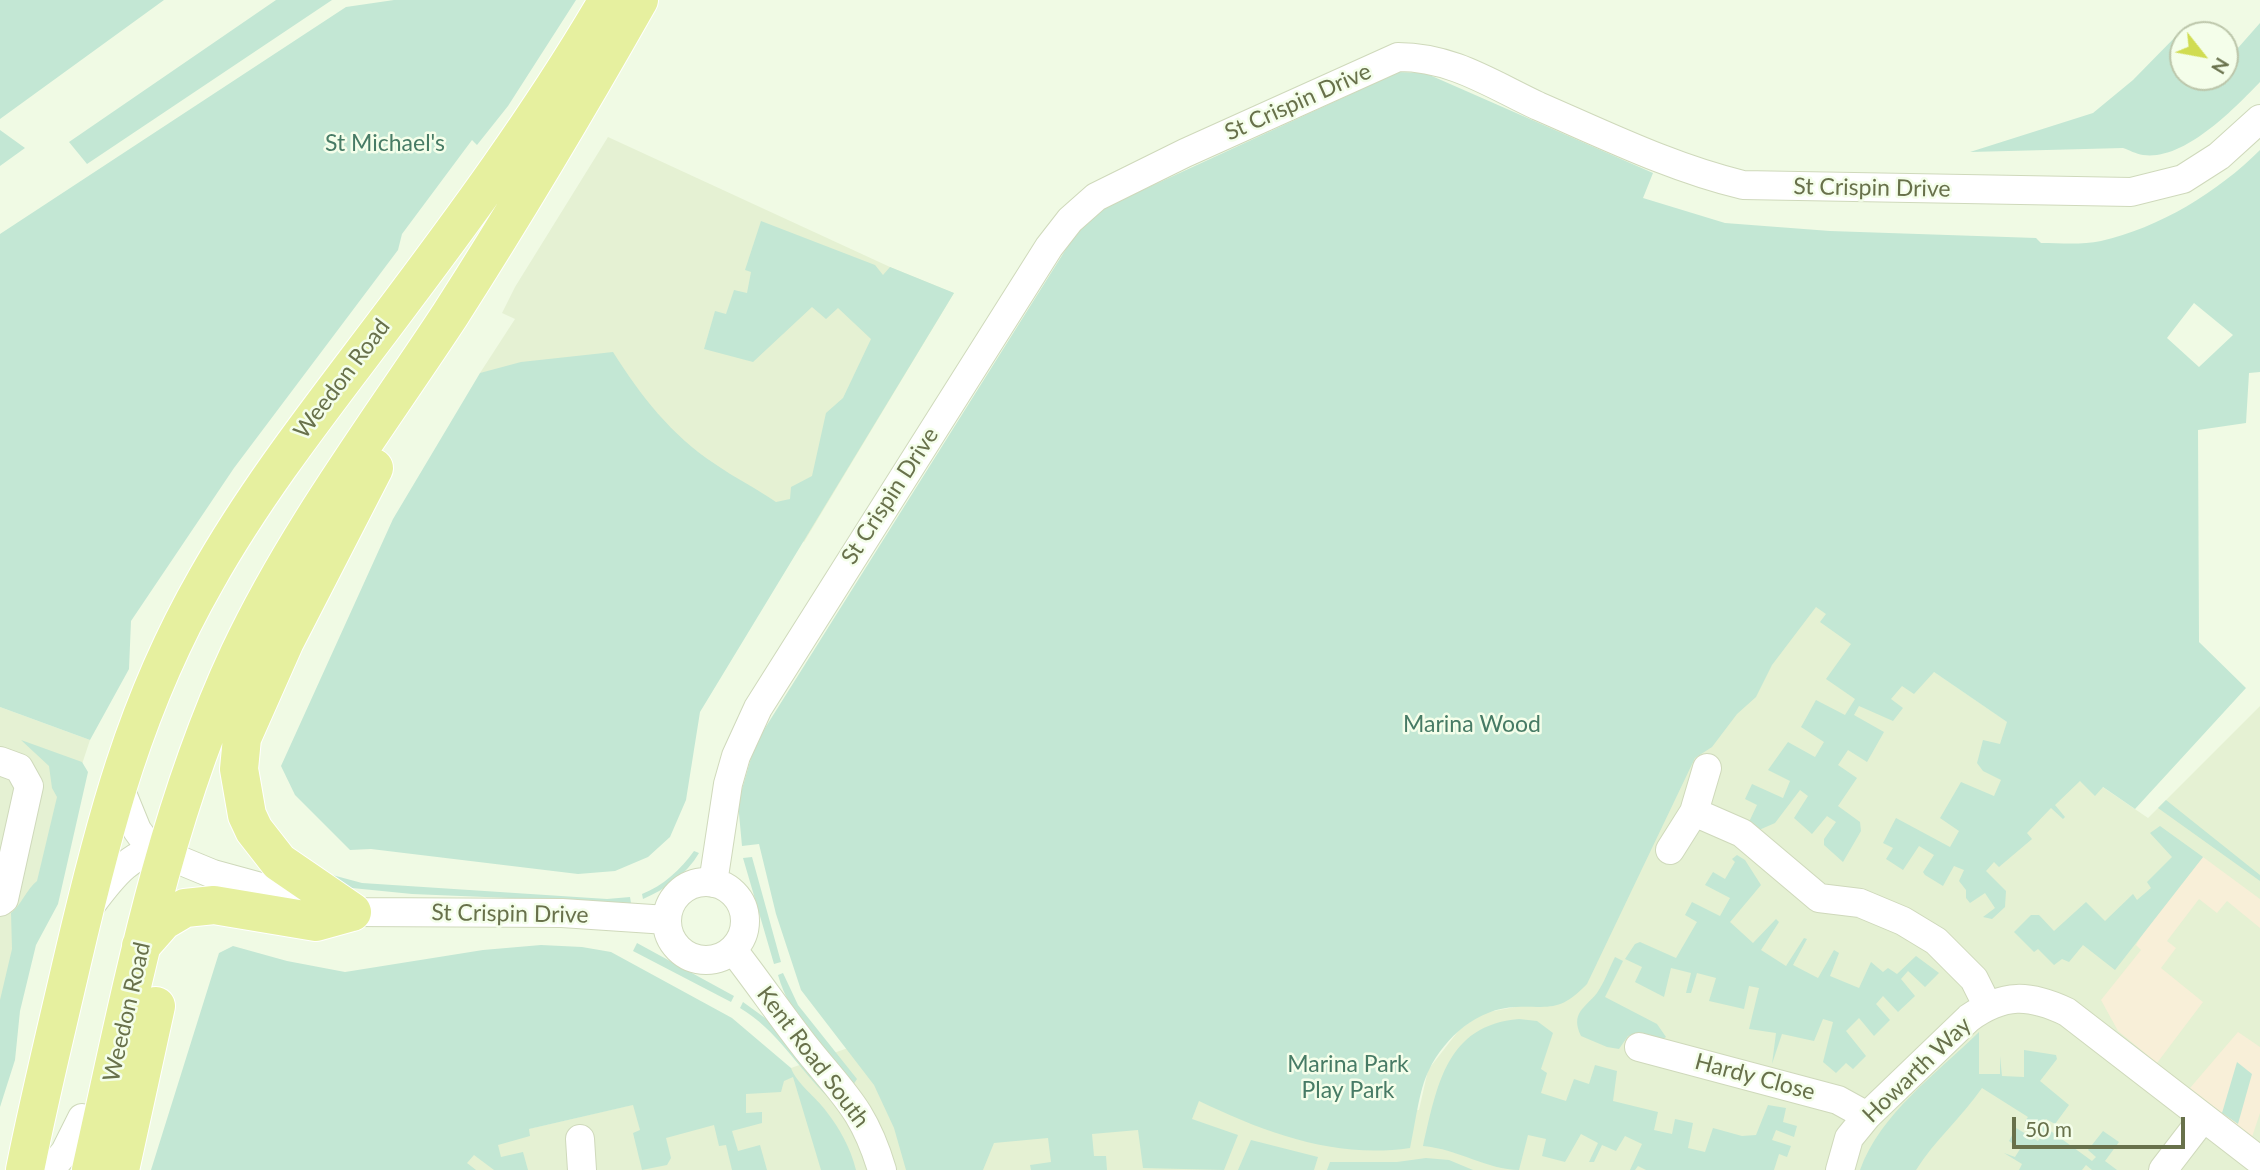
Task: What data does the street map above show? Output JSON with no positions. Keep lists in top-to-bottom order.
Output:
{
  "streets": {
    "highway": ["Weedon Road"],
    "street": [
      "St Crispin Drive",
      "Kent Road South",
      "Howarth Way",
      "Hardy Close"
    ]
  },
  "crossings": [
    ["St Crispin Drive", "Weedon Road"],
    ["St Crispin Drive", "Kent Road South"],
    ["Howarth Way", "Hardy Close"]
  ],
  "parks": ["St Michael's", "Marina Wood", "Marina Park Play Park"],
  "scale_bar": "50 m",
  "north": "bottom right"
}
